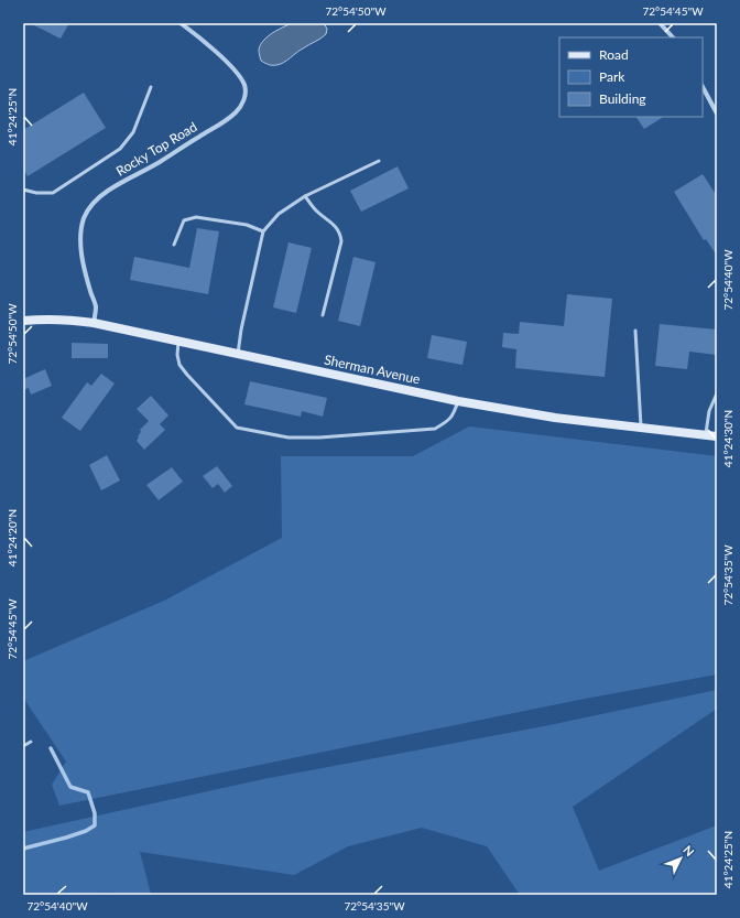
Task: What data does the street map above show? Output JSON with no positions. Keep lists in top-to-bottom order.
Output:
{
  "streets": {
    "main road": ["Sherman Avenue"],
    "street": ["Rocky Top Road"]
  },
  "crossings": [
    ["Rocky Top Road", "Sherman Avenue"]
  ],
  "legend": ["Road", "Park", "Building"],
  "north": "top right",
  "coordinates": [
    "72°54'50\"W",
    "72°54'45\"W",
    "41°24'25\"N",
    "72°54'40\"W",
    "41°24'30\"N",
    "41°24'20\"N",
    "72°54'35\"W"
  ]
}
